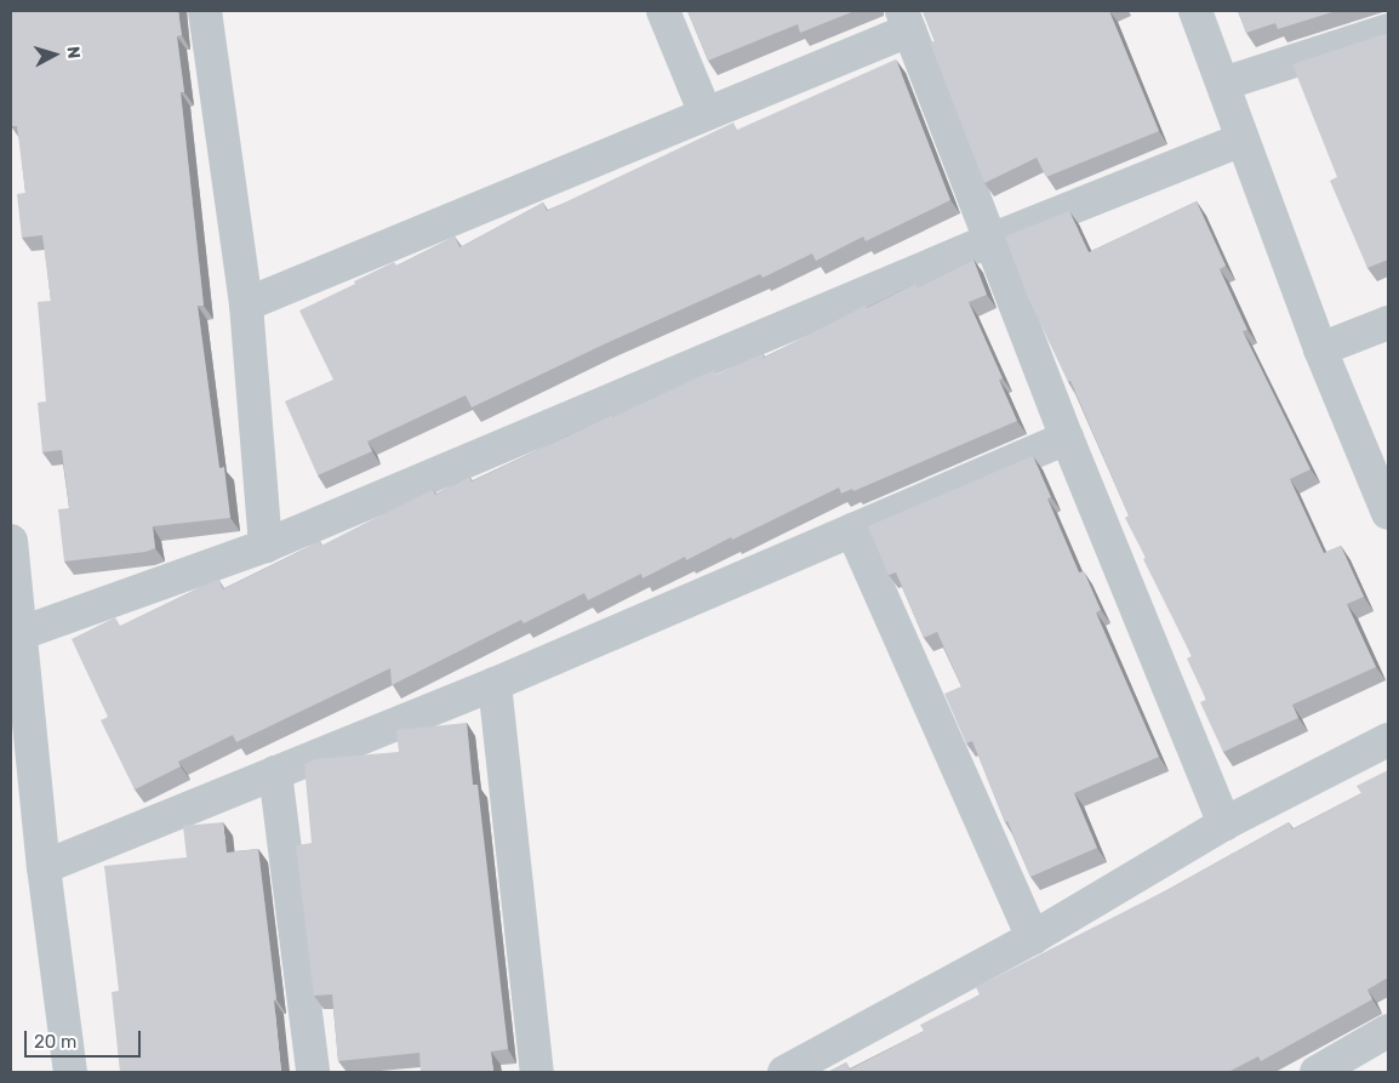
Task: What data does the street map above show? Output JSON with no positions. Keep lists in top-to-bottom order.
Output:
{
  "scale_bar": "20 m",
  "north": "right"
}
